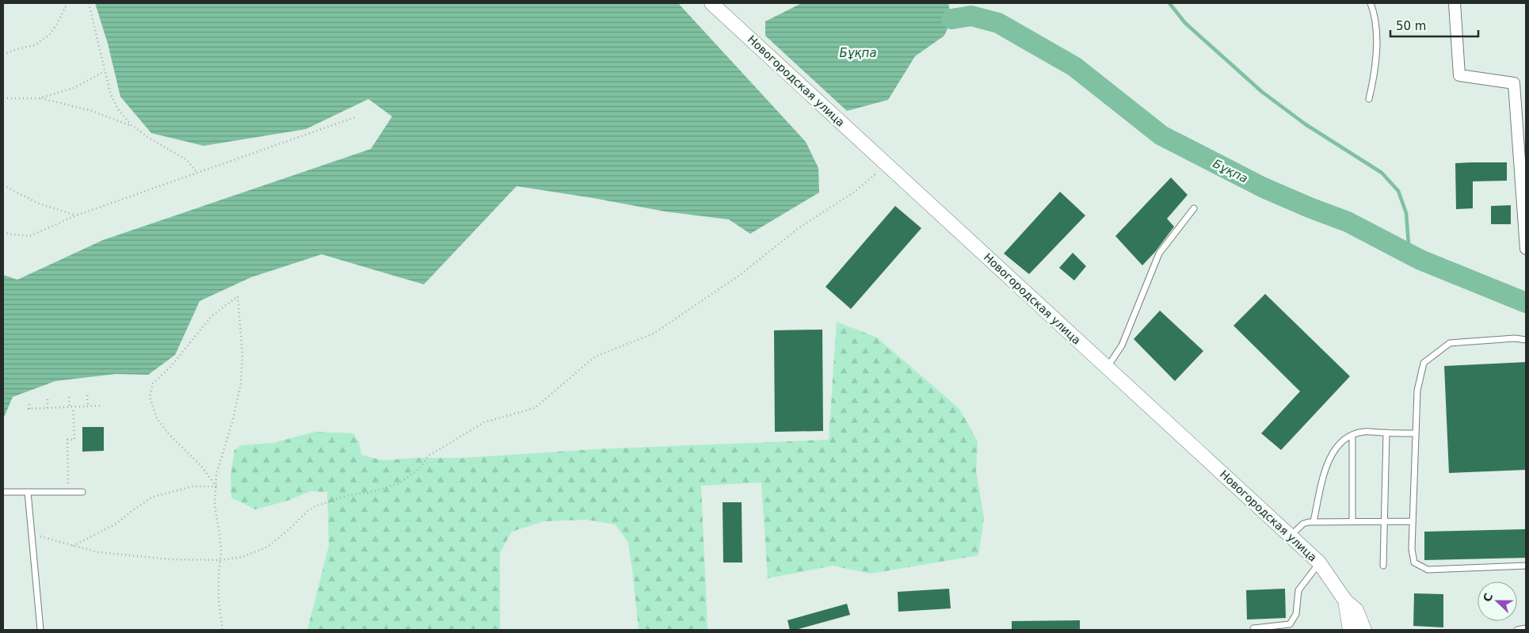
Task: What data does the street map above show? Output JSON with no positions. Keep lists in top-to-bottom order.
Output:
{
  "streets": {
    "street": ["Новогородская улица"]
  },
  "water": ["Бұқпа"],
  "scale_bar": "50 m",
  "north": "left"
}
